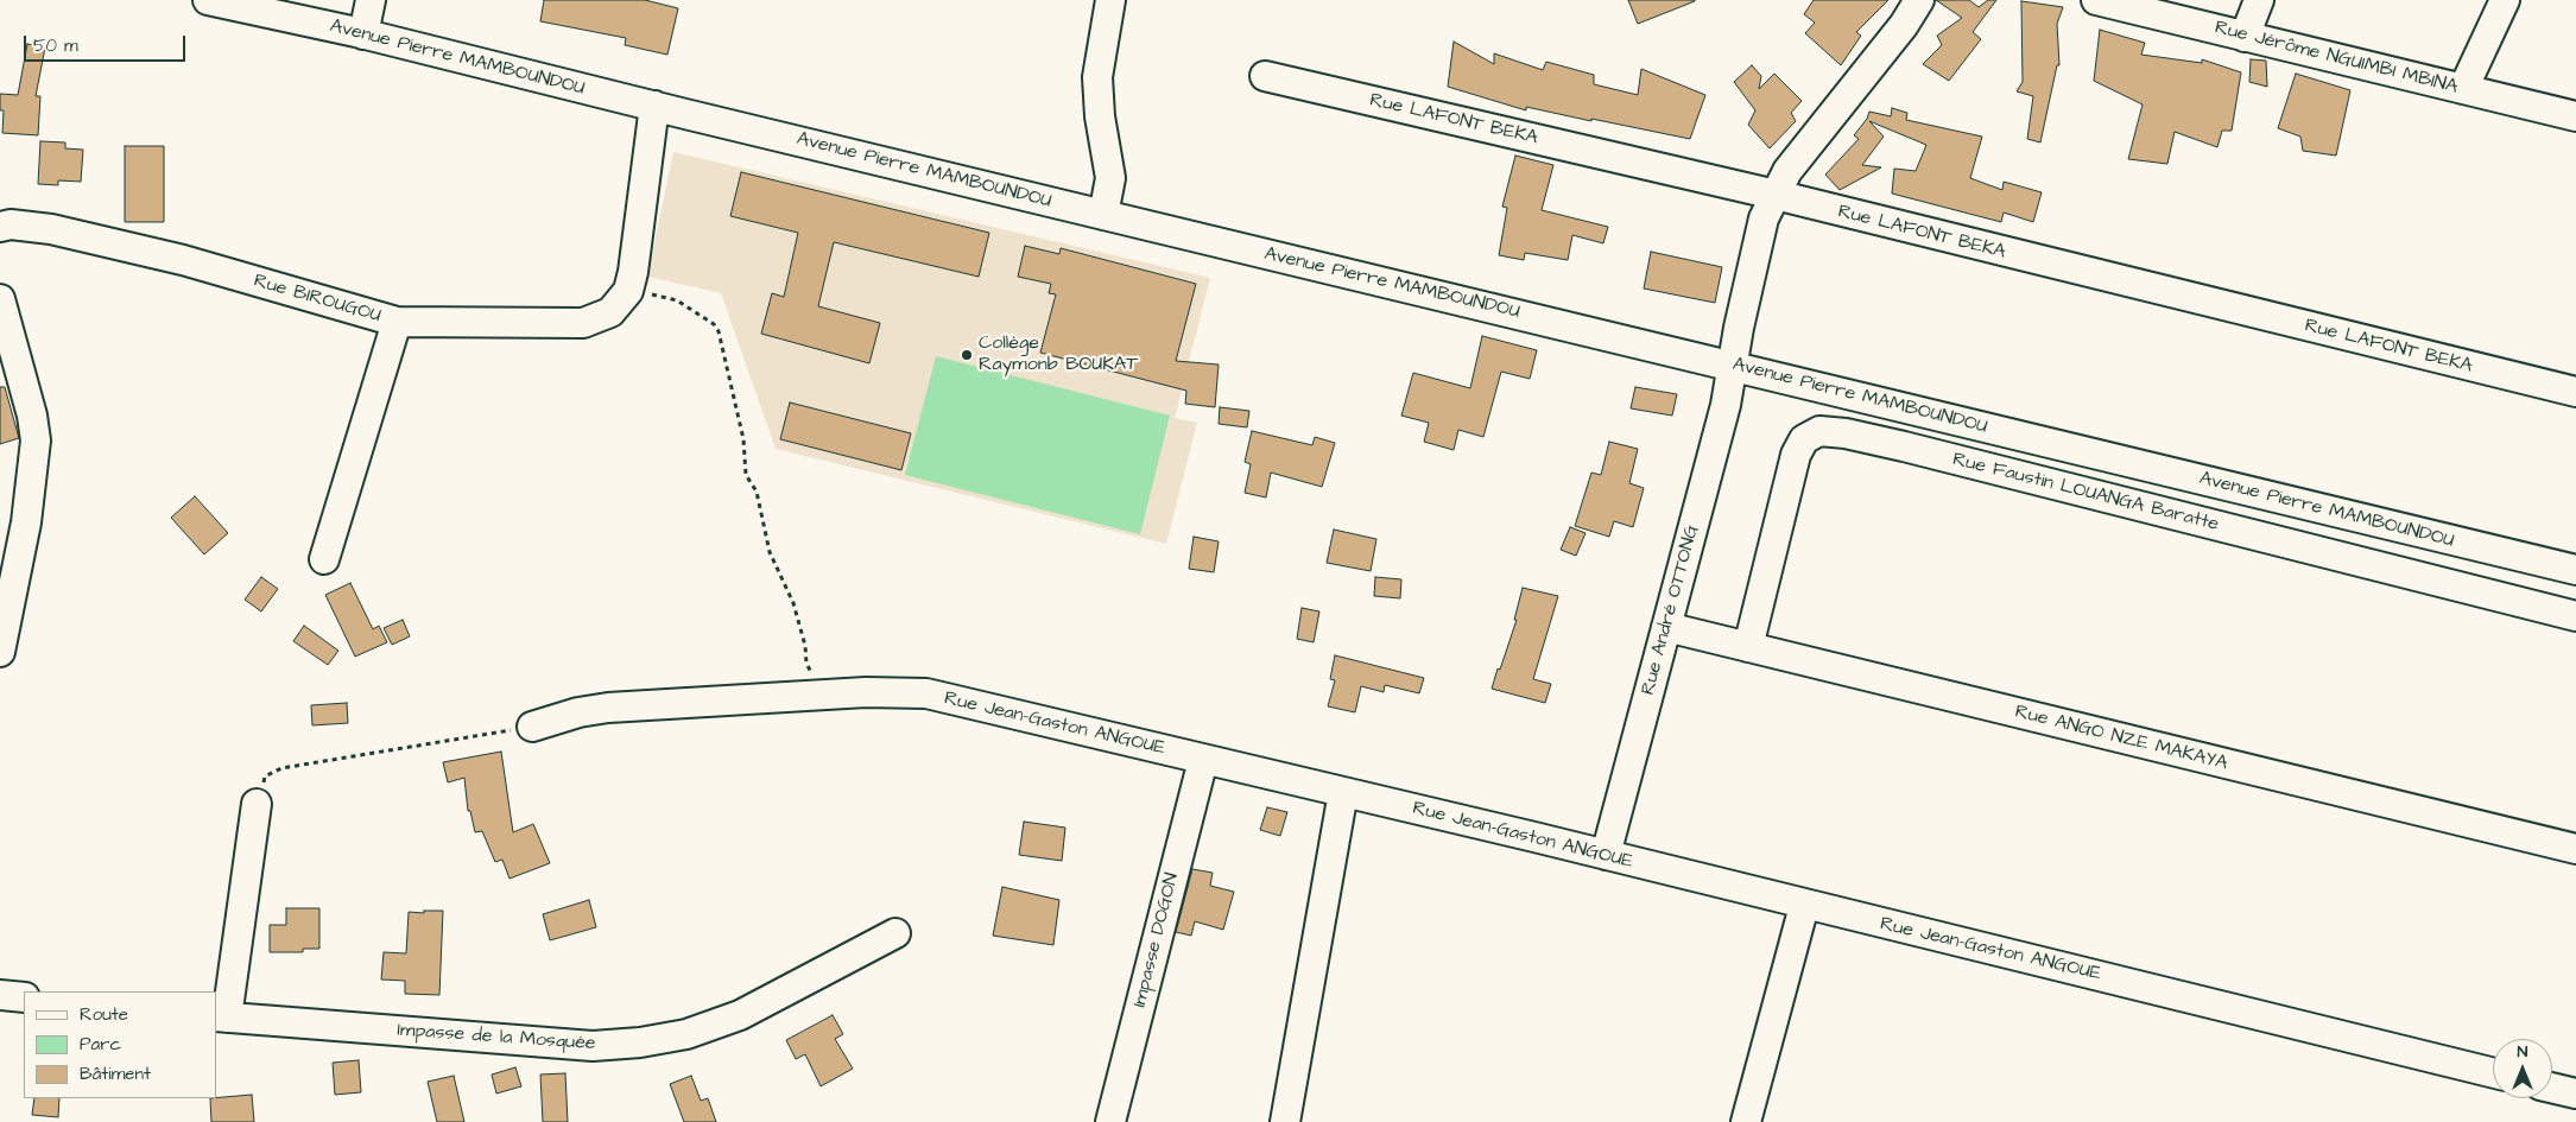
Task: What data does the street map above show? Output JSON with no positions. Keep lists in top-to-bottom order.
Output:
{
  "streets": {
    "street": [
      "Avenue Pierre MAMBOUNDOU",
      "Rue Jérôme NGUIMBI MBINA",
      "Rue LAFONT BEKA",
      "Rue BIROUGOU",
      "Rue Faustin LOUANGA Baratte",
      "Rue André OTTONG",
      "Rue Jean-Gaston ANGOUE",
      "Rue ANGO NZE MAKAYA",
      "Impasse DOGON",
      "Impasse de la Mosquée"
    ]
  },
  "crossings": [
    ["Avenue Pierre MAMBOUNDOU", "Rue André OTTONG"],
    ["Rue LAFONT BEKA", "Rue André OTTONG"],
    ["Rue Faustin LOUANGA Baratte", "Rue ANGO NZE MAKAYA"],
    ["Rue André OTTONG", "Rue Jean-Gaston ANGOUE"],
    ["Rue André OTTONG", "Rue ANGO NZE MAKAYA"],
    ["Rue Jean-Gaston ANGOUE", "Impasse DOGON"]
  ],
  "places": ["Collège Raymonb BOUKAT"],
  "legend": ["Route", "Parc", "Bâtiment"],
  "scale_bar": "50 m",
  "north": "top"
}
